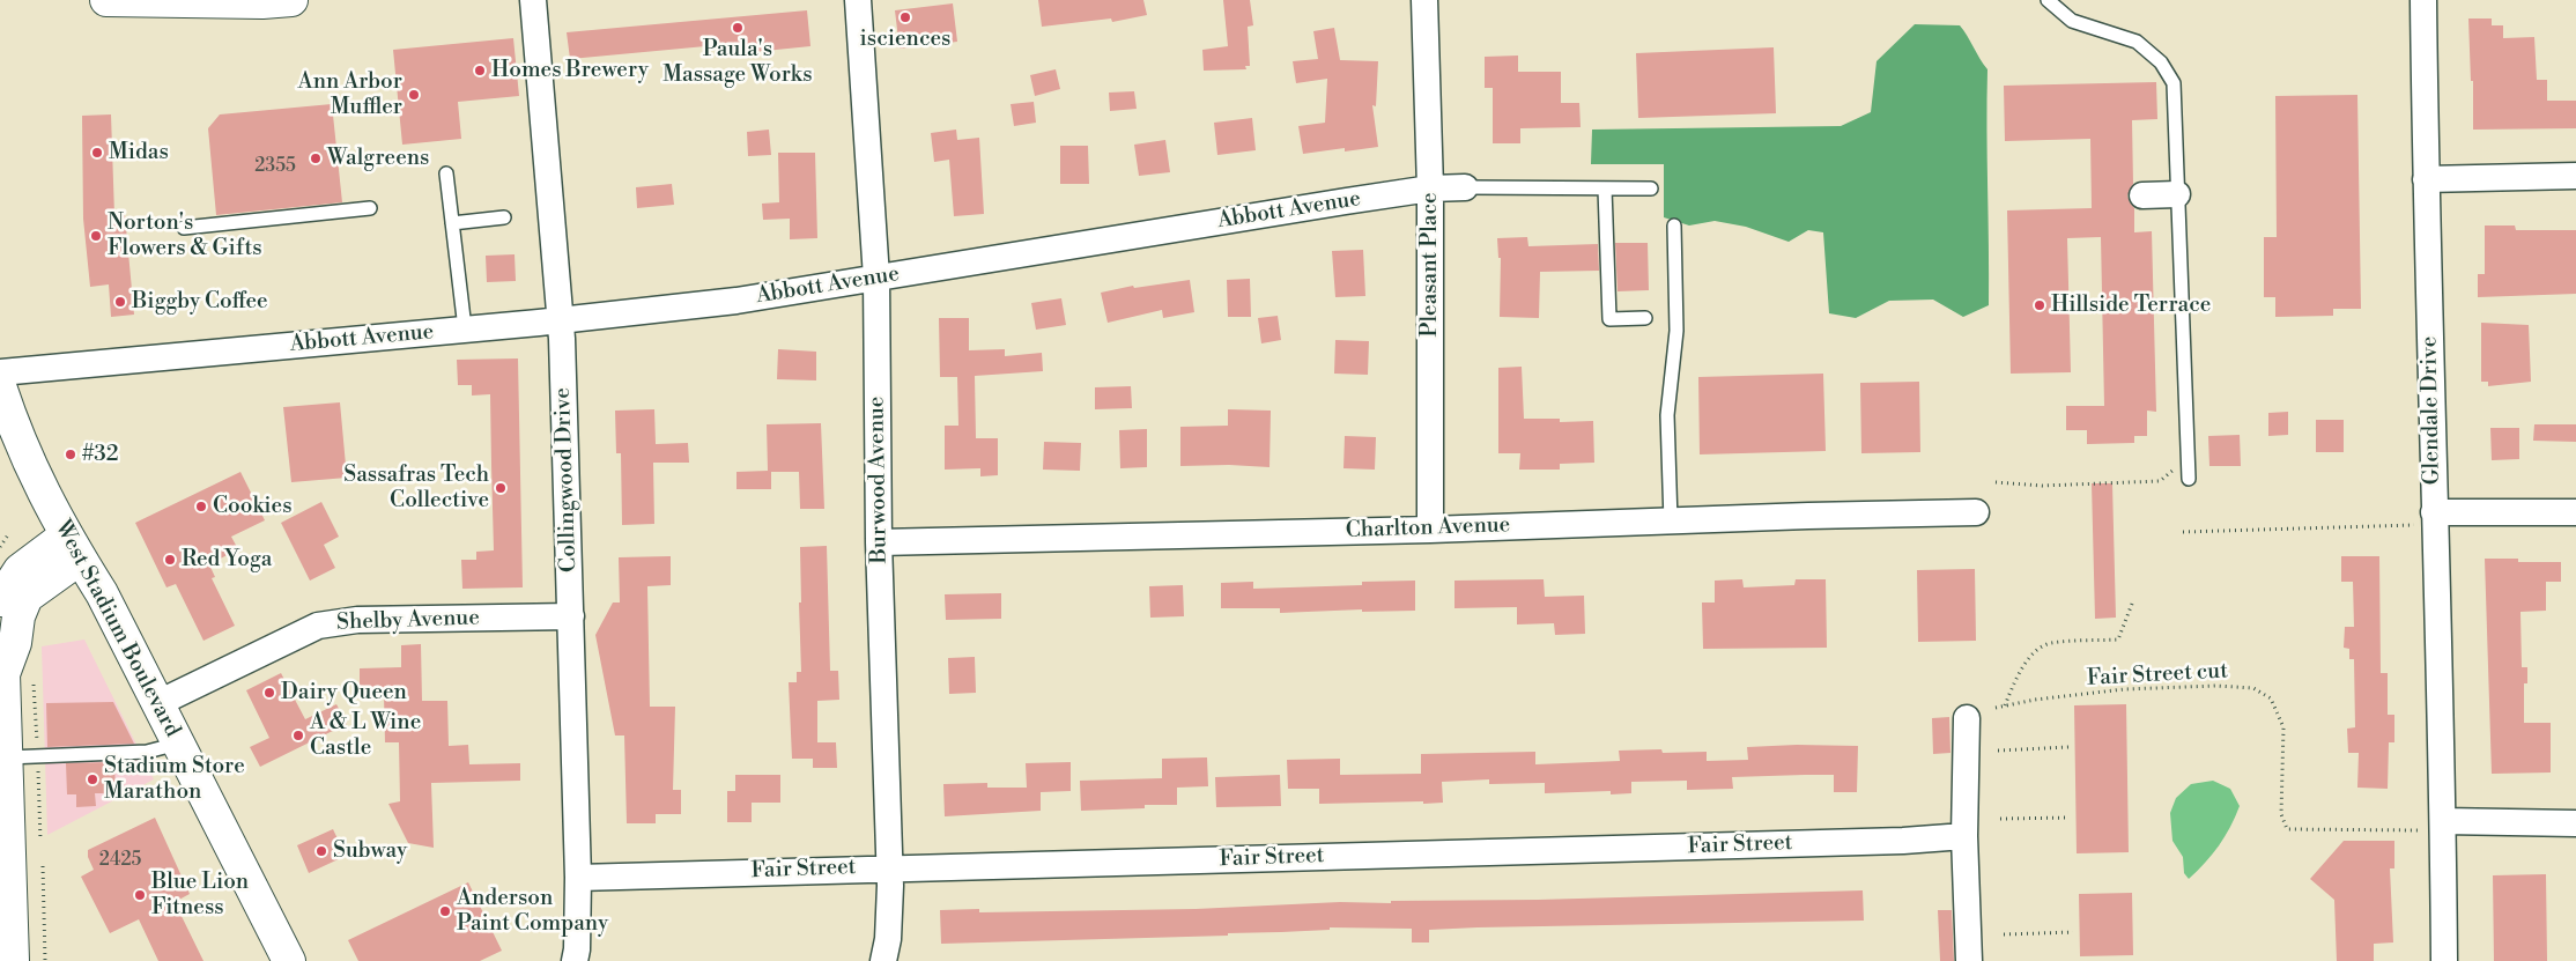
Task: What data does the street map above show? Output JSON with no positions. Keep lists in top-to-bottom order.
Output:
{
  "streets": {
    "main road": ["West Stadium Boulevard"],
    "street": [
      "Abbott Avenue",
      "Pleasant Place",
      "Glendale Drive",
      "Collingwood Drive",
      "Burwood Avenue",
      "Charlton Avenue",
      "Shelby Avenue",
      "Fair Street"
    ],
    "path": ["Fair Street cut"]
  },
  "crossings": [
    ["Abbott Avenue", "Pleasant Place"],
    ["Abbott Avenue", "Collingwood Drive"],
    ["Abbott Avenue", "Burwood Avenue"],
    ["Pleasant Place", "Charlton Avenue"],
    ["Glendale Drive", "Fair Street cut"],
    ["Collingwood Drive", "Shelby Avenue"],
    ["Collingwood Drive", "Fair Street"],
    ["Burwood Avenue", "Charlton Avenue"],
    ["Burwood Avenue", "Fair Street"],
    ["Shelby Avenue", "West Stadium Boulevard"]
  ],
  "places": [
    "isciences",
    "Paula's Massage Works",
    "Homes Brewery",
    "Ann Arbor Muffler",
    "Midas",
    "Walgreens",
    "Norton's Flowers & Gifts",
    "Biggby Coffee",
    "Hillside Terrace",
    "#32",
    "Sassafras Tech Collective",
    "Cookies",
    "Red Yoga",
    "Dairy Queen",
    "A & L Wine Castle",
    "Stadium Store Marathon",
    "Subway",
    "Blue Lion Fitness",
    "Anderson Paint Company"
  ],
  "house_numbers": ["2355", "2425"]
}
